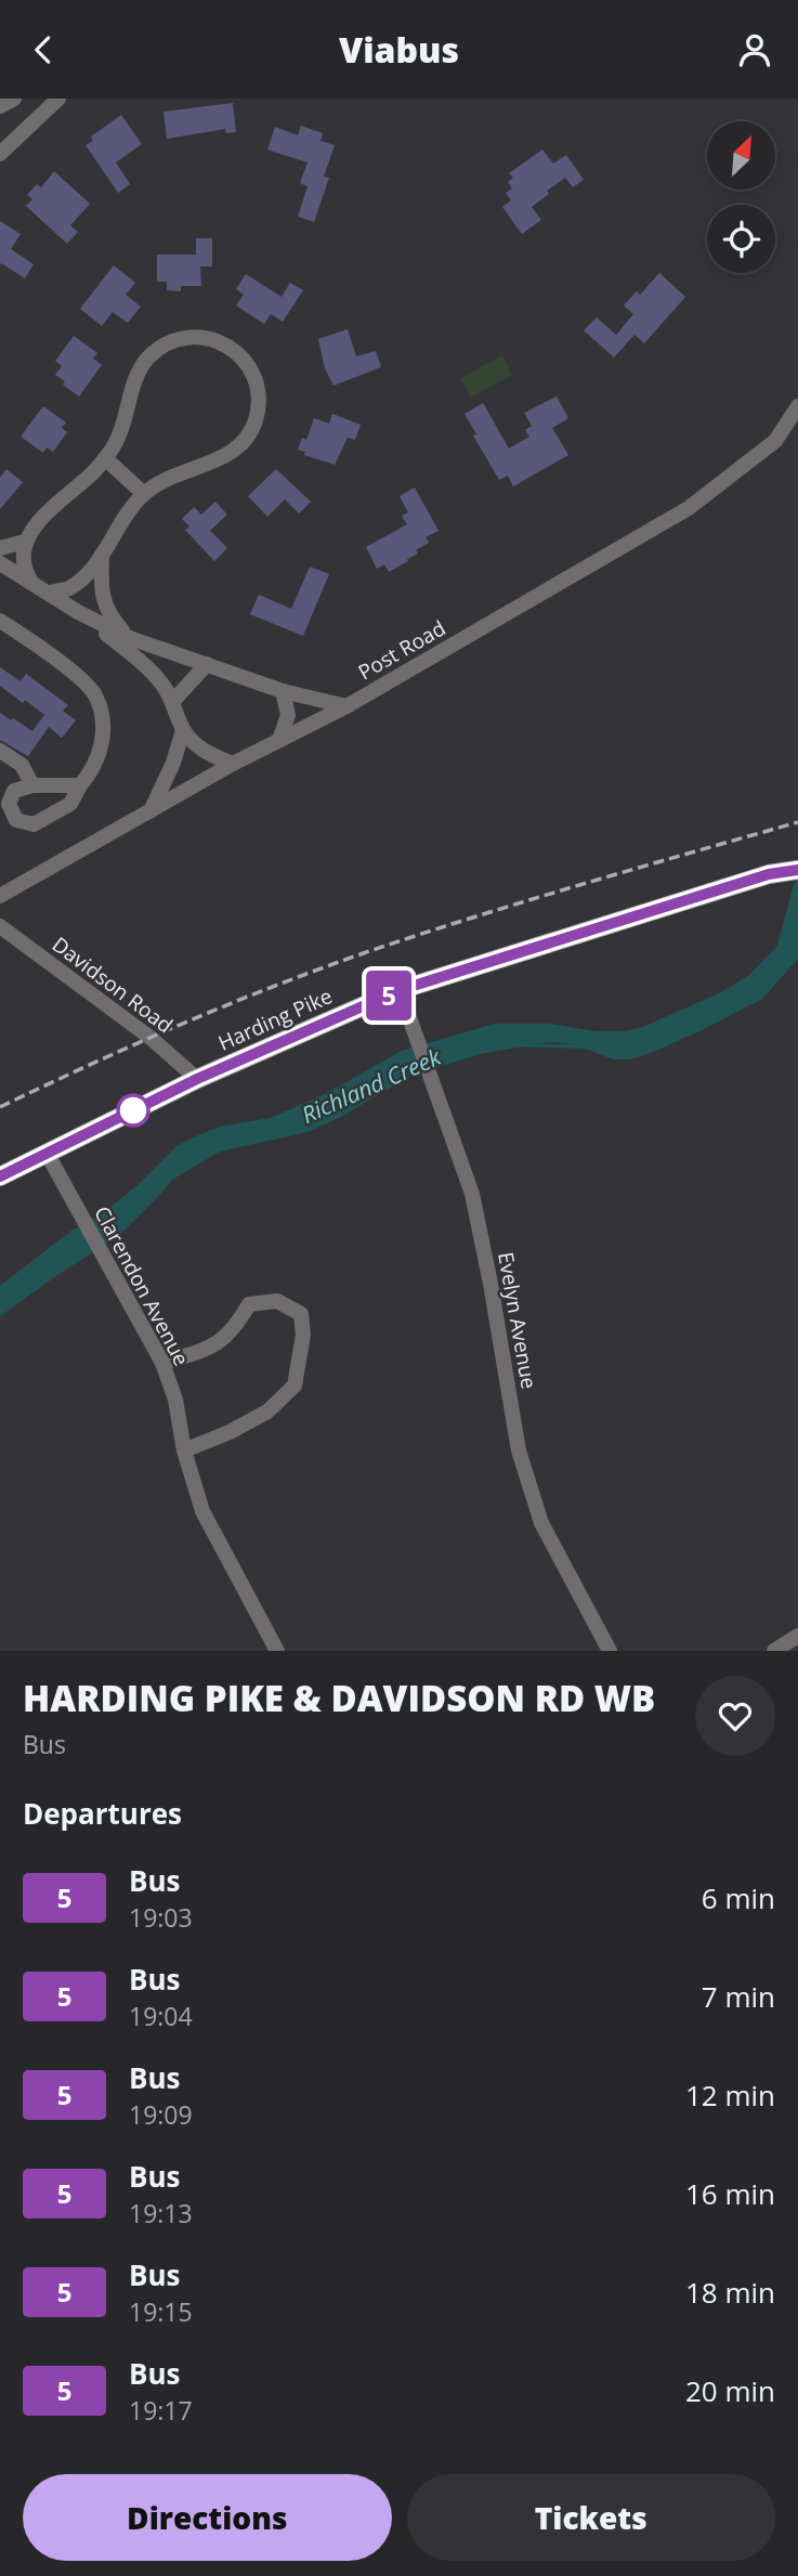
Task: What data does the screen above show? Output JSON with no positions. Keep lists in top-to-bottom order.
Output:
{
  "streets": {
    "main road": ["Harding Pike"],
    "street": [
      "Post Road",
      "Davidson Road",
      "Clarendon Avenue",
      "Evelyn Avenue"
    ]
  },
  "crossings": [
    ["Davidson Road", "Harding Pike"],
    ["Harding Pike", "Clarendon Avenue"],
    ["Harding Pike", "Evelyn Avenue"]
  ],
  "water": ["Richland Creek"],
  "lines": ["bus line 5"],
  "north": "top right",
  "page": {
    "header": "Viabus",
    "on_map": "5",
    "heading": [
      ["HARDING PIKE & DAVIDSON RD WB", "Bus"],
      "Departures"
    ],
    "list": [
      {
        "mark": "5",
        "name": "Bus",
        "note": "19:03",
        "value": "6 min"
      },
      {
        "mark": "5",
        "name": "Bus",
        "note": "19:04",
        "value": "7 min"
      },
      {
        "mark": "5",
        "name": "Bus",
        "note": "19:09",
        "value": "12 min"
      },
      {
        "mark": "5",
        "name": "Bus",
        "note": "19:13",
        "value": "16 min"
      },
      {
        "mark": "5",
        "name": "Bus",
        "note": "19:15",
        "value": "18 min"
      },
      {
        "mark": "5",
        "name": "Bus",
        "note": "19:17",
        "value": "20 min"
      }
    ],
    "buttons": ["Directions", "Tickets"]
  }
}
